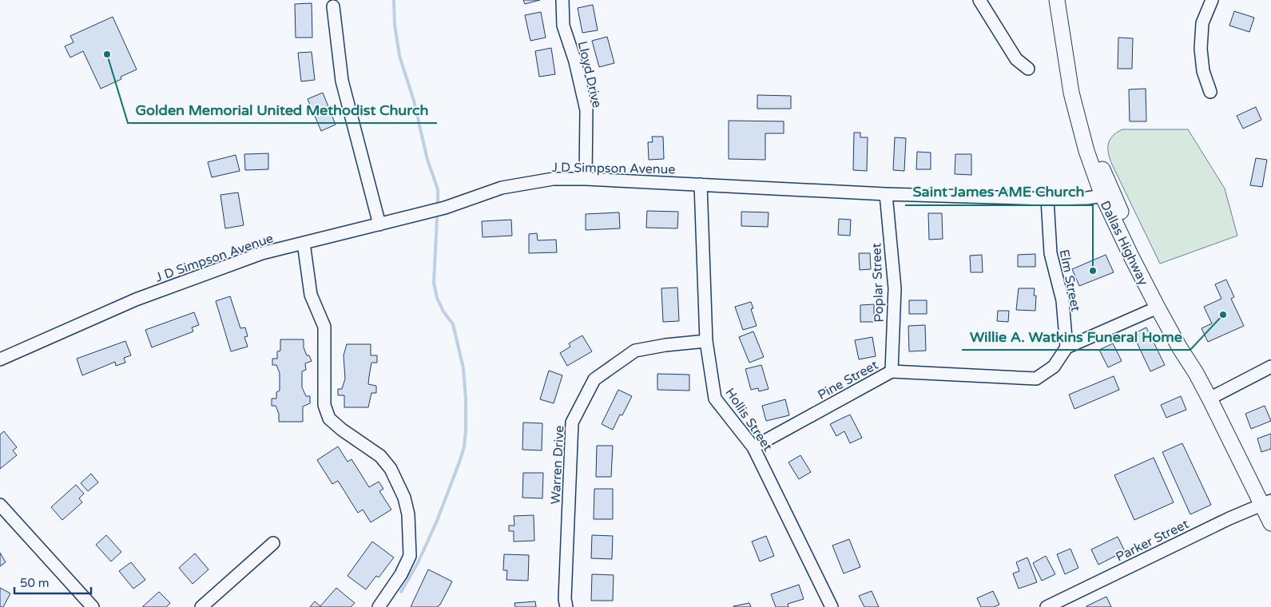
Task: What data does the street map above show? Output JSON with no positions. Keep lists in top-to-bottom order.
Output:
{
  "streets": {
    "main road": ["Dallas Highway"],
    "street": [
      "Lloyd Drive",
      "J D Simpson Avenue",
      "Elm Street",
      "Poplar Street",
      "Pine Street",
      "Hollis Street",
      "Warren Drive",
      "Parker Street"
    ]
  },
  "crossings": [
    ["Lloyd Drive", "J D Simpson Avenue"],
    ["J D Simpson Avenue", "Dallas Highway"],
    ["J D Simpson Avenue", "Elm Street"],
    ["J D Simpson Avenue", "Poplar Street"],
    ["J D Simpson Avenue", "Hollis Street"],
    ["Dallas Highway", "Parker Street"],
    ["Elm Street", "Pine Street"],
    ["Poplar Street", "Pine Street"],
    ["Pine Street", "Hollis Street"],
    ["Hollis Street", "Warren Drive"]
  ],
  "places": ["Golden Memorial United Methodist Church", "Saint James AME Church", "Willie A. Watkins Funeral Home"],
  "scale_bar": "50 m"
}
